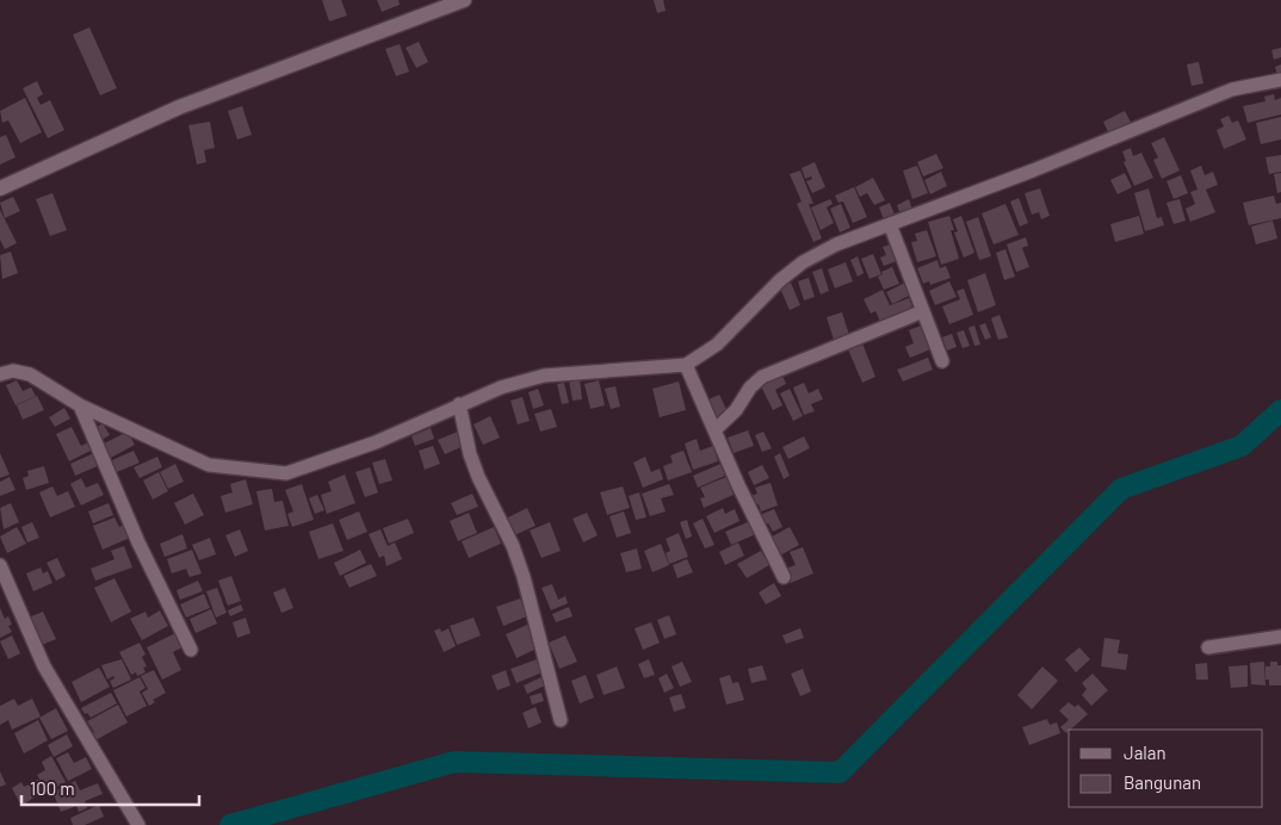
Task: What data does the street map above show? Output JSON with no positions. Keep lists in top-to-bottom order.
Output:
{
  "legend": ["Jalan", "Bangunan"],
  "scale_bar": "100 m"
}
